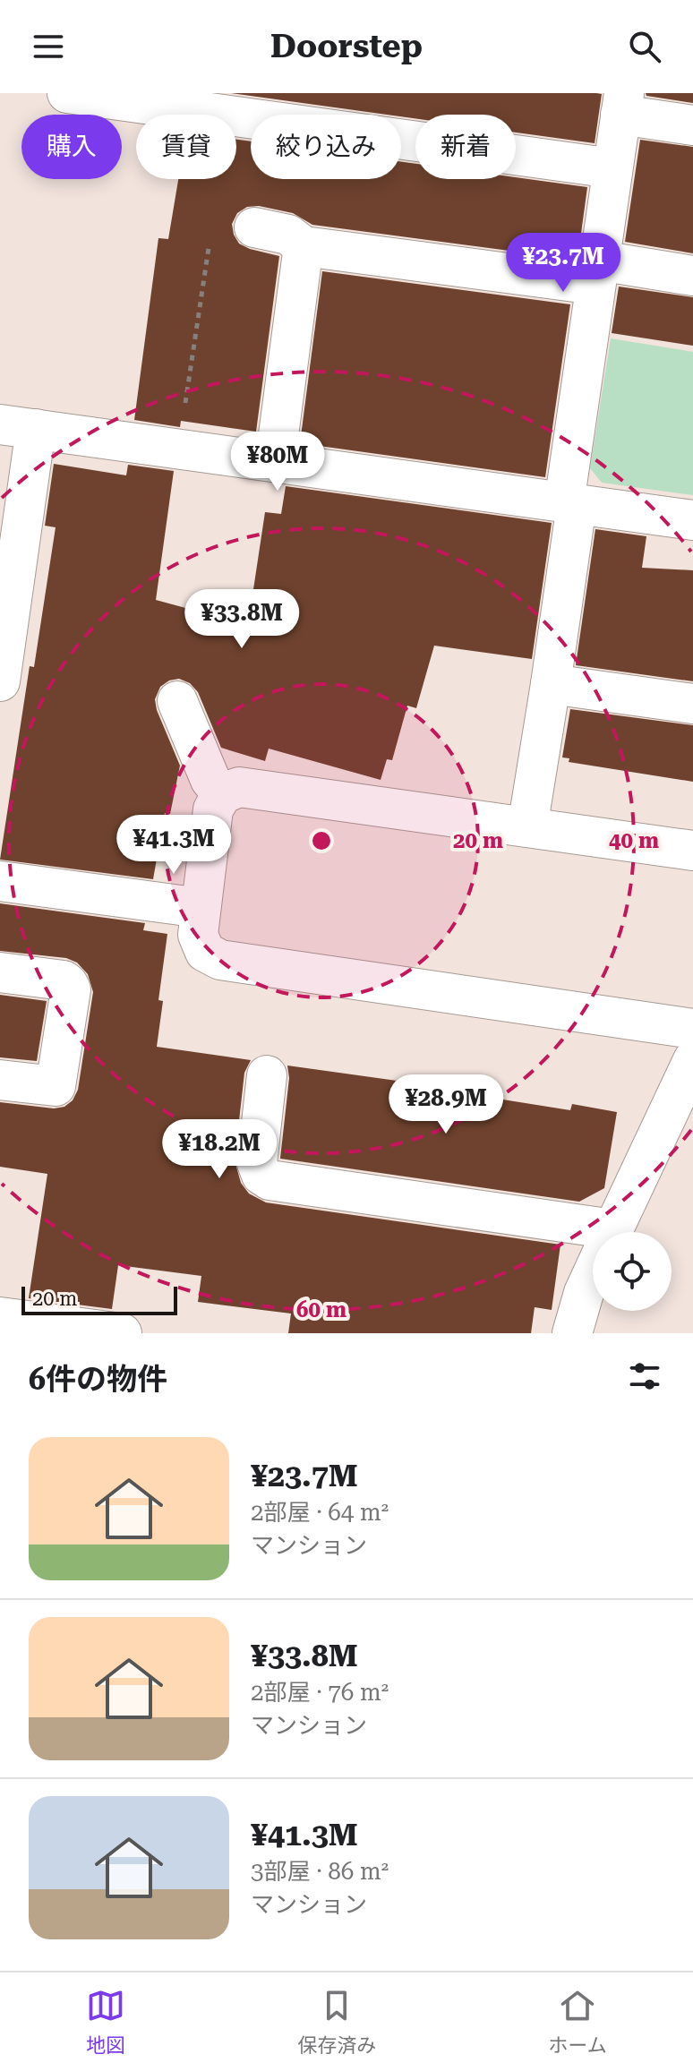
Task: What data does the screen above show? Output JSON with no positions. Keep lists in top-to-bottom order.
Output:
{
  "scale_bar": "20 m",
  "page": {
    "header": "Doorstep",
    "chip": [
      "購入",
      "賃貸",
      "絞り込み",
      "新着"
    ],
    "price": [
      "¥23.7M",
      "¥80M",
      "¥33.8M",
      "¥41.3M",
      "¥28.9M",
      "¥18.2M"
    ],
    "scale": "20 m",
    "heading": "6件の物件",
    "list": [
      {
        "name": "¥23.7M",
        "note": "2部屋 · 64 m² · マンション"
      },
      {
        "name": "¥33.8M",
        "note": "2部屋 · 76 m² · マンション"
      },
      {
        "name": "¥41.3M",
        "note": "3部屋 · 86 m² · マンション"
      }
    ],
    "tabs": ["地図", "保存済み", "ホーム"]
  },
  "rings": ["20 m", "40 m", "60 m"]
}
